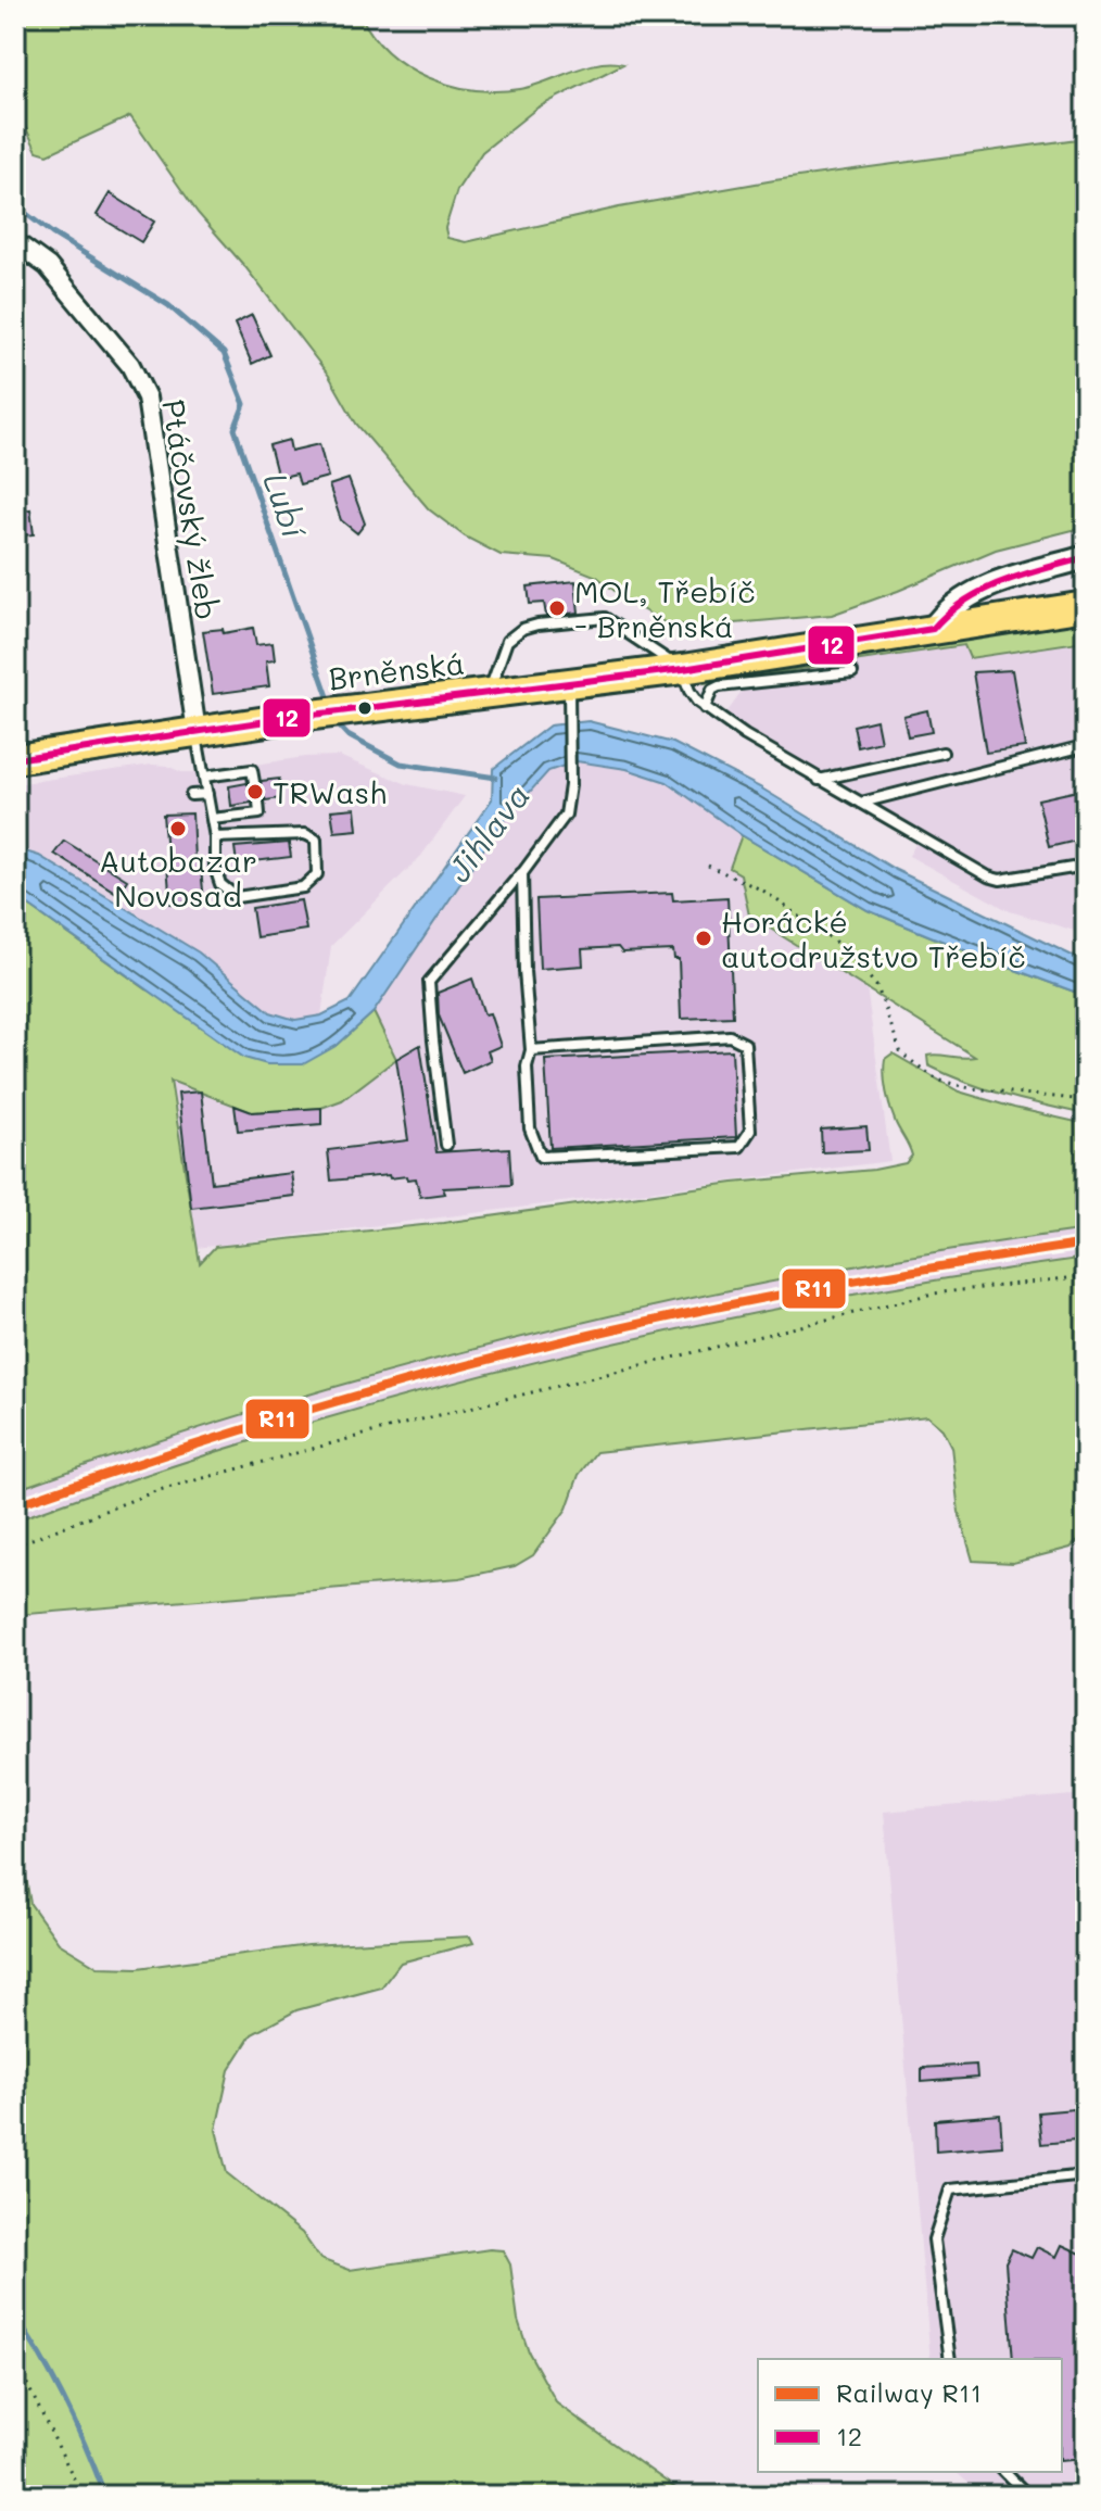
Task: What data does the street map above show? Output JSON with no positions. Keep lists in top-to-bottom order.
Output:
{
  "streets": {
    "main road": ["Brněnská"],
    "street": ["Ptáčovský žleb"]
  },
  "crossings": [
    ["Ptáčovský žleb", "Brněnská"]
  ],
  "water": ["Lubí", "Jihlava"],
  "places": [
    "MOL, Třebíč - Brněnská",
    "TRWash",
    "Autobazar Novosad",
    "Horácké autodružstvo Třebíč"
  ],
  "lines": ["transit line 12", "rail line R11"],
  "legend": ["Railway R11", "12"]
}
